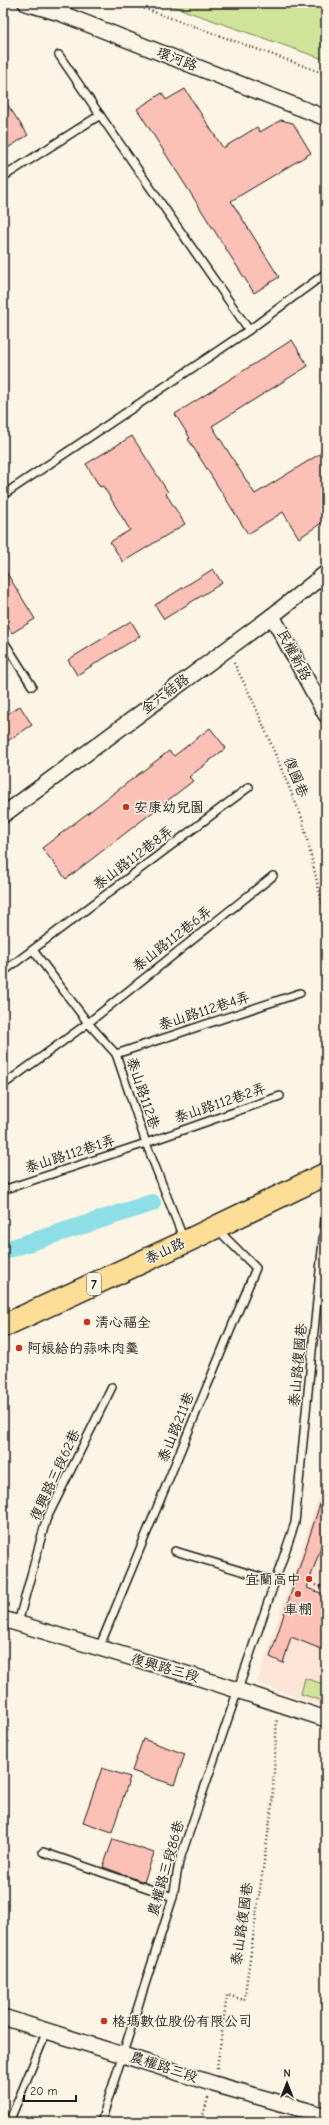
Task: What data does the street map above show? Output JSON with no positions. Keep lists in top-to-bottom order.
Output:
{
  "streets": {
    "main road": ["泰山路", "7"],
    "street": [
      "環河路",
      "民權新路",
      "金六結路",
      "復興路三段",
      "農權路三段"
    ],
    "lane": [
      "泰山路112巷8弄",
      "泰山路112巷6弄",
      "泰山路112巷4弄",
      "泰山路112巷",
      "泰山路112巷2弄",
      "泰山路112巷1弄",
      "泰山路復國巷",
      "泰山路211巷",
      "復興路三段62巷",
      "農權路三段86巷"
    ],
    "path": ["復國巷"]
  },
  "crossings": [
    ["民權新路", "金六結路"],
    ["金六結路", "復國巷"],
    ["泰山路112巷8弄", "泰山路112巷"],
    ["泰山路112巷6弄", "泰山路112巷"],
    ["泰山路112巷4弄", "泰山路112巷"],
    ["泰山路112巷", "泰山路112巷2弄"],
    ["泰山路112巷", "泰山路112巷1弄"],
    ["泰山路112巷", "泰山路"],
    ["泰山路112巷2弄", "泰山路112巷1弄"],
    ["泰山路", "泰山路211巷"],
    ["泰山路復國巷", "復興路三段"],
    ["泰山路復國巷", "農權路三段86巷"],
    ["泰山路復國巷", "農權路三段"],
    ["泰山路211巷", "復興路三段"],
    ["復興路三段62巷", "復興路三段"],
    ["復興路三段", "農權路三段86巷"],
    ["農權路三段86巷", "農權路三段"]
  ],
  "places": [
    "安康幼兒園",
    "清心福全",
    "阿娘給的蒜味肉羹",
    "宜蘭高中",
    "車棚",
    "格瑪數位股份有限公司"
  ],
  "scale_bar": "20 m",
  "north": "top"
}
